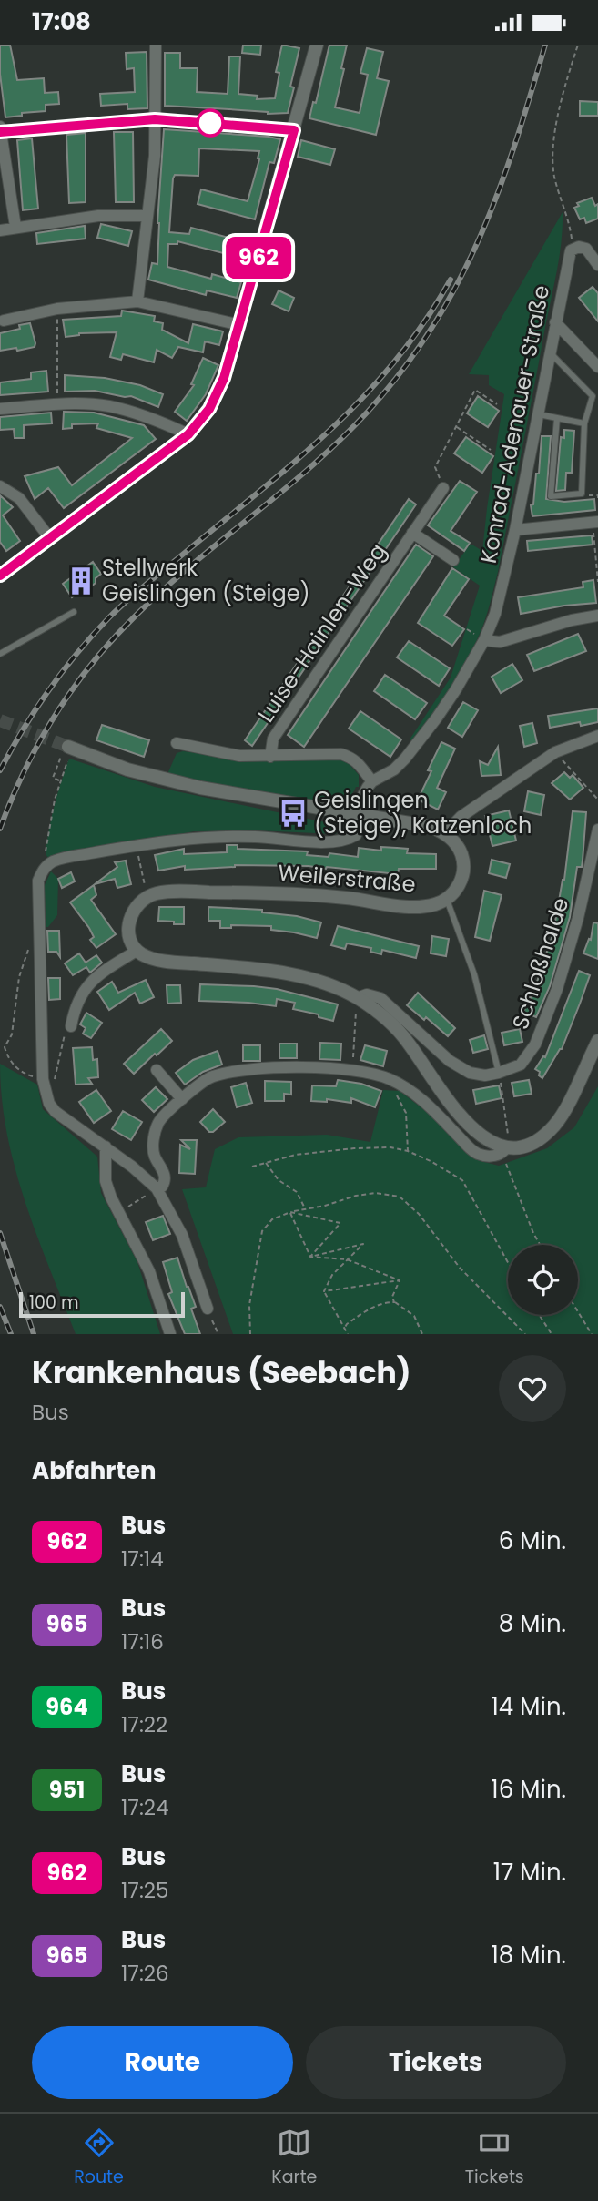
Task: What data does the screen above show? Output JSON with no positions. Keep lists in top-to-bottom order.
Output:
{
  "streets": {
    "street": [
      "Konrad-Adenauer-Straße",
      "Luise-Hainlen-Weg",
      "Weilerstraße",
      "Schloßhalde"
    ]
  },
  "crossings": [
    ["Konrad-Adenauer-Straße", "Luise-Hainlen-Weg"]
  ],
  "places": {
    "building": ["Stellwerk Geislingen (Steige)"],
    "bus stop": ["Geislingen (Steige), Katzenloch"]
  },
  "lines": ["bus line 962"],
  "scale_bar": "100 m",
  "page": {
    "status": "17:08",
    "on_map": "962",
    "scale": "100 m",
    "heading": [
      ["Krankenhaus (Seebach)", "Bus"],
      "Abfahrten"
    ],
    "list": [
      {
        "mark": "962",
        "name": "Bus",
        "note": "17:14",
        "value": "6 Min."
      },
      {
        "mark": "965",
        "name": "Bus",
        "note": "17:16",
        "value": "8 Min."
      },
      {
        "mark": "964",
        "name": "Bus",
        "note": "17:22",
        "value": "14 Min."
      },
      {
        "mark": "951",
        "name": "Bus",
        "note": "17:24",
        "value": "16 Min."
      },
      {
        "mark": "962",
        "name": "Bus",
        "note": "17:25",
        "value": "17 Min."
      },
      {
        "mark": "965",
        "name": "Bus",
        "note": "17:26",
        "value": "18 Min."
      }
    ],
    "buttons": ["Route", "Tickets"],
    "tabs": ["Route", "Karte", "Tickets"]
  }
}
